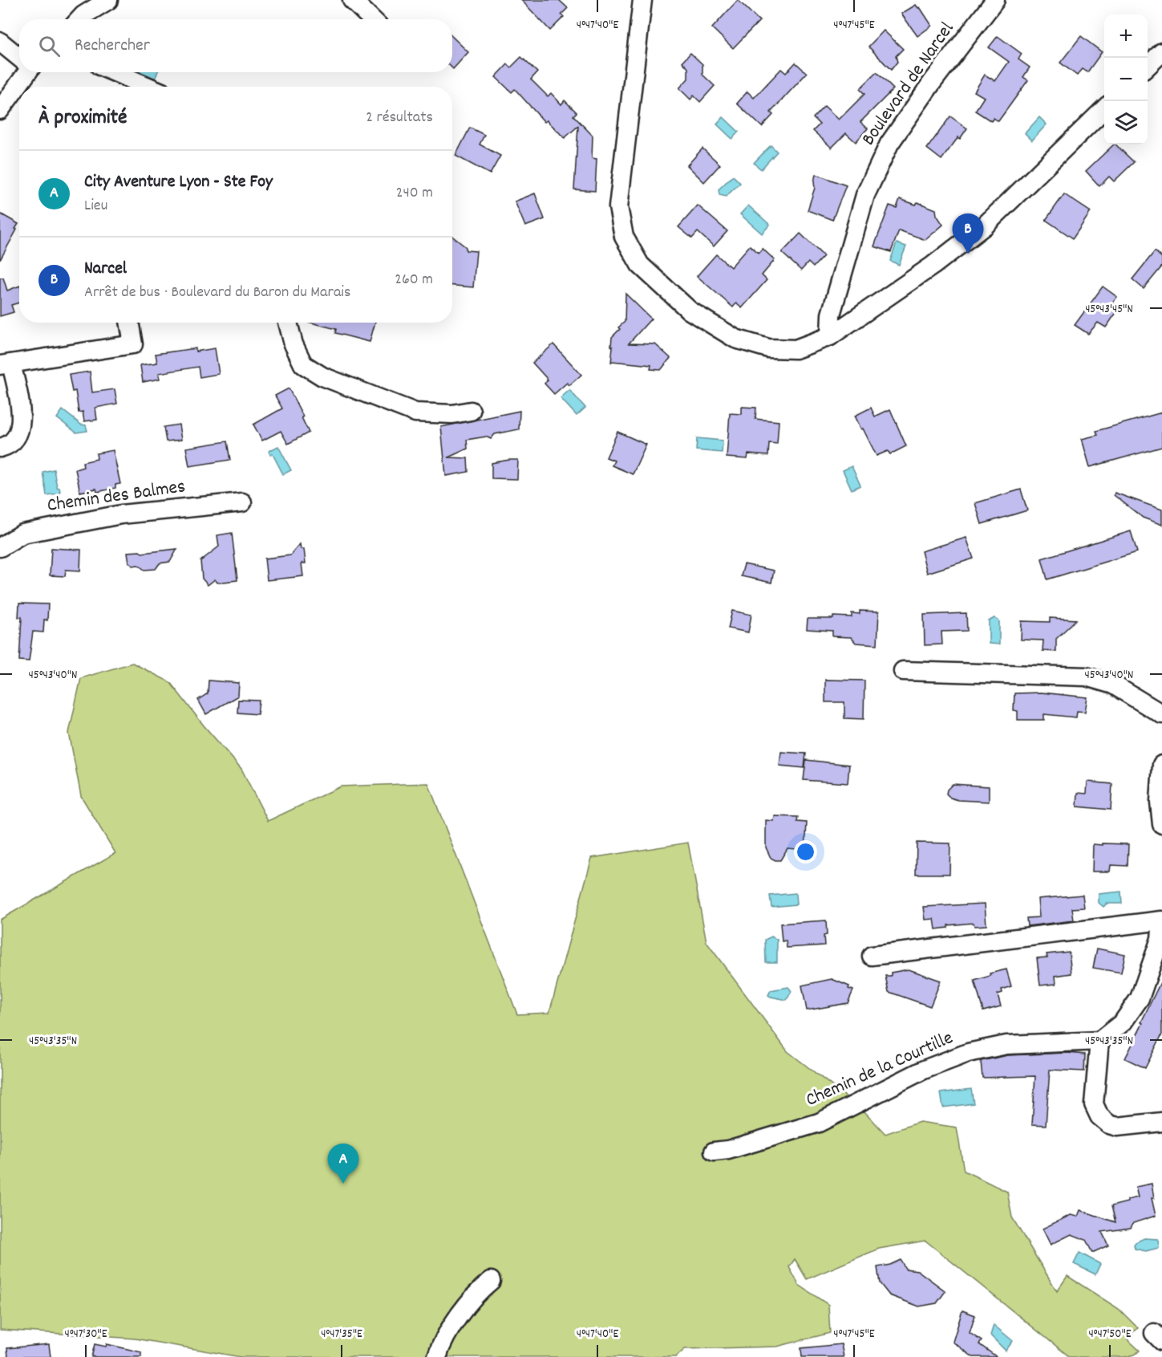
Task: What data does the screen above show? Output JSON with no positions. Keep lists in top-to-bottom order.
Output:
{
  "streets": {
    "street": ["Boulevard de Narcel", "Chemin des Balmes", "Chemin de la Courtille"]
  },
  "page": {
    "map_buttons": ["+", "−"],
    "search": "Rechercher",
    "heading": ["À proximité", "2 résultats"],
    "list": [
      {
        "mark": "A",
        "name": "City Aventure Lyon - Ste Foy",
        "note": "Lieu",
        "value": "240 m"
      },
      {
        "mark": "B",
        "name": "Narcel",
        "note": "Arrêt de bus · Boulevard du Baron du Marais",
        "value": "260 m"
      }
    ],
    "pins": ["B", "A"]
  },
  "coordinates": [
    "4°47'40\"E",
    "4°47'45\"E",
    "45°43'45\"N",
    "45°43'40\"N",
    "45°43'35\"N",
    "4°47'30\"E",
    "4°47'35\"E",
    "4°47'50\"E"
  ]
}
